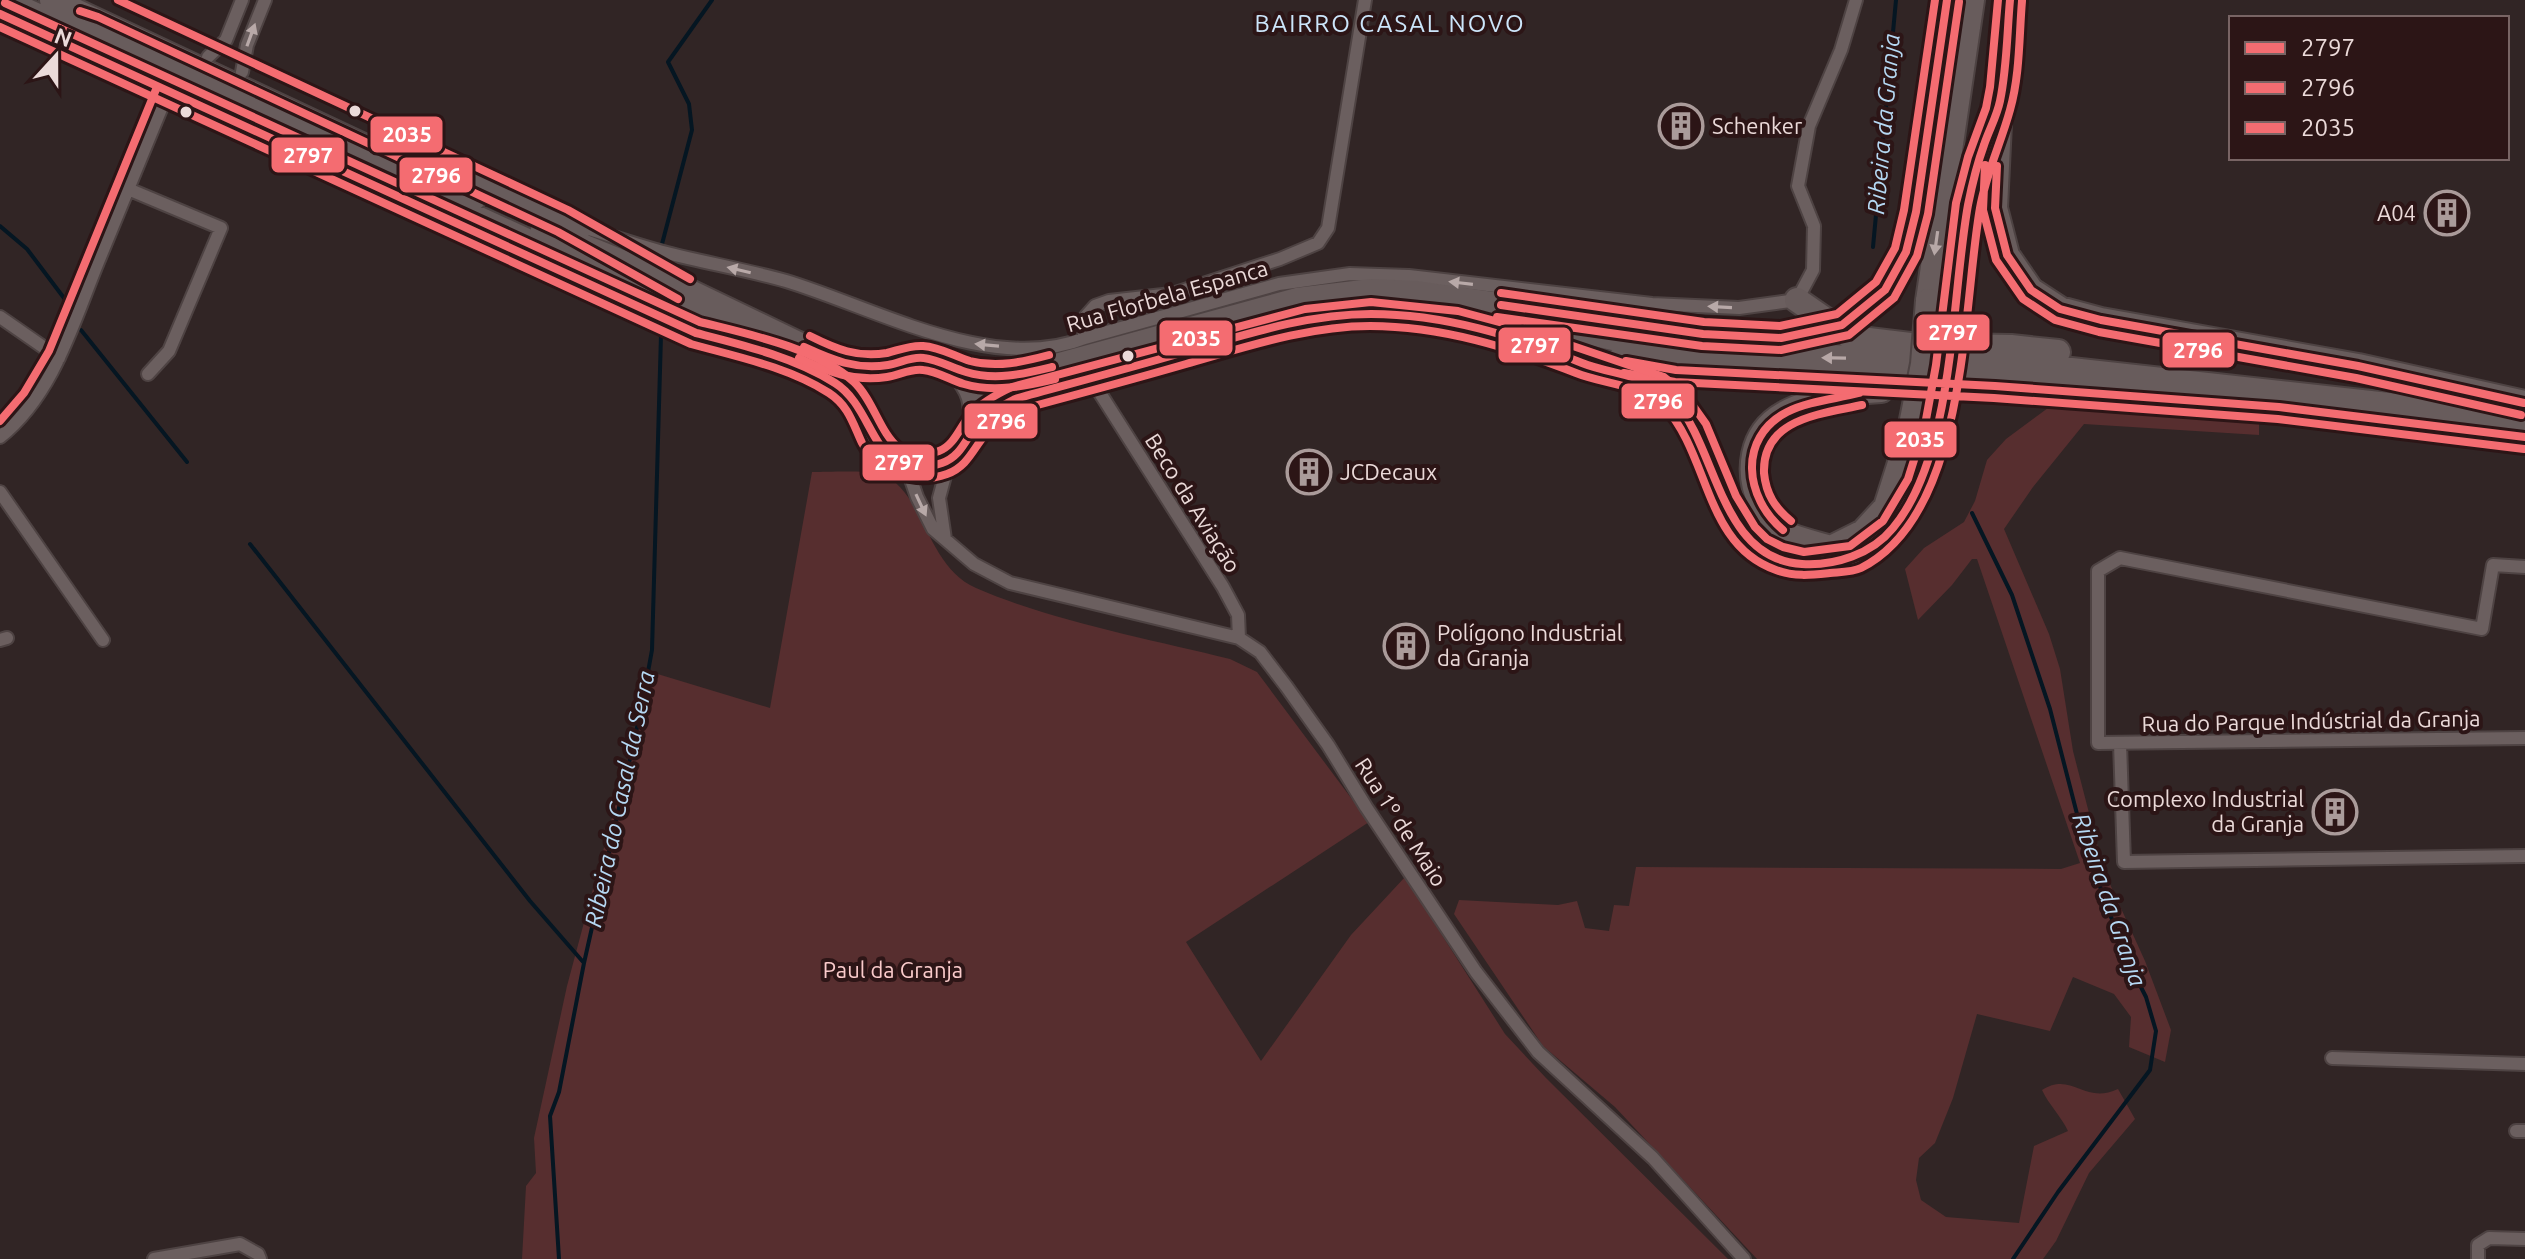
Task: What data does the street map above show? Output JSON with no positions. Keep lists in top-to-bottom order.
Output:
{
  "streets": {
    "street": [
      "Rua Florbela Espanca",
      "Beco da Aviação",
      "Rua do Parque Indústrial da Granja",
      "Rua 1º de Maio"
    ]
  },
  "crossings": [
    ["Beco da Aviação", "Rua 1º de Maio"]
  ],
  "one_way": ["Rua Florbela Espanca"],
  "districts": ["BAIRRO CASAL NOVO"],
  "water": ["Ribeira da Granja", "Ribeira do Casal da Serra"],
  "parks": ["Paul da Granja"],
  "places": {
    "building": [
      "Schenker",
      "A04",
      "JCDecaux",
      "Polígono Industrial da Granja",
      "Complexo Industrial da Granja"
    ]
  },
  "lines": ["transit line 2797", "transit line 2035", "transit line 2796"],
  "legend": ["2797", "2796", "2035"],
  "north": "top"
}
